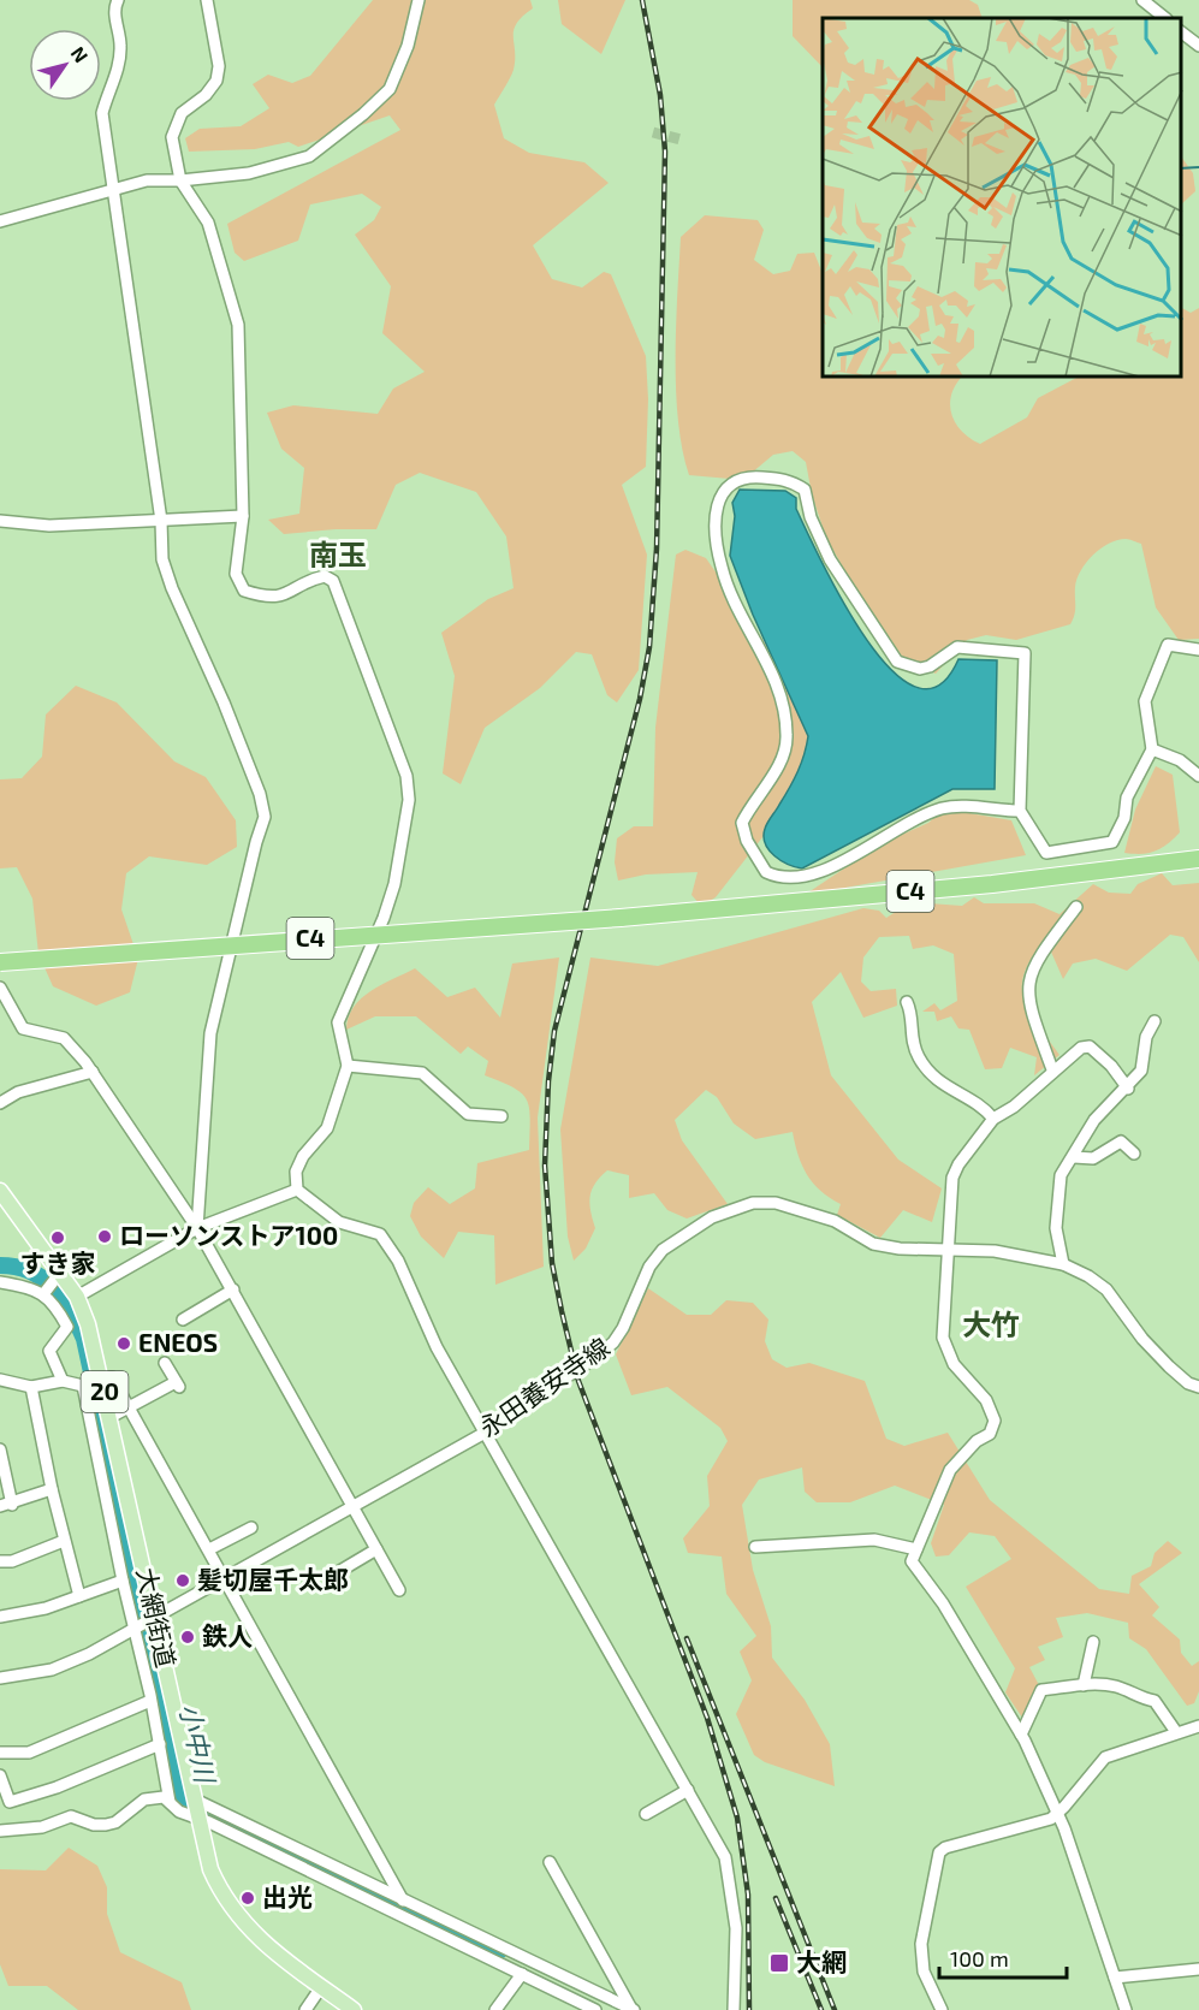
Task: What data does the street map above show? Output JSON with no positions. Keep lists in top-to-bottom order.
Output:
{
  "streets": {
    "highway": ["C4"],
    "main road": ["20", "大網街道"],
    "street": ["永田養安寺線"]
  },
  "crossings": [
    ["永田養安寺線", "大網街道"]
  ],
  "districts": ["南玉", "大竹"],
  "water": ["小中川"],
  "places": {
    "other": [
      "ローソンストア100",
      "すき家",
      "ENEOS",
      "髪切屋千太郎",
      "鉄人",
      "出光"
    ],
    "transit": ["大網"]
  },
  "scale_bar": "100 m",
  "north": "top right"
}
